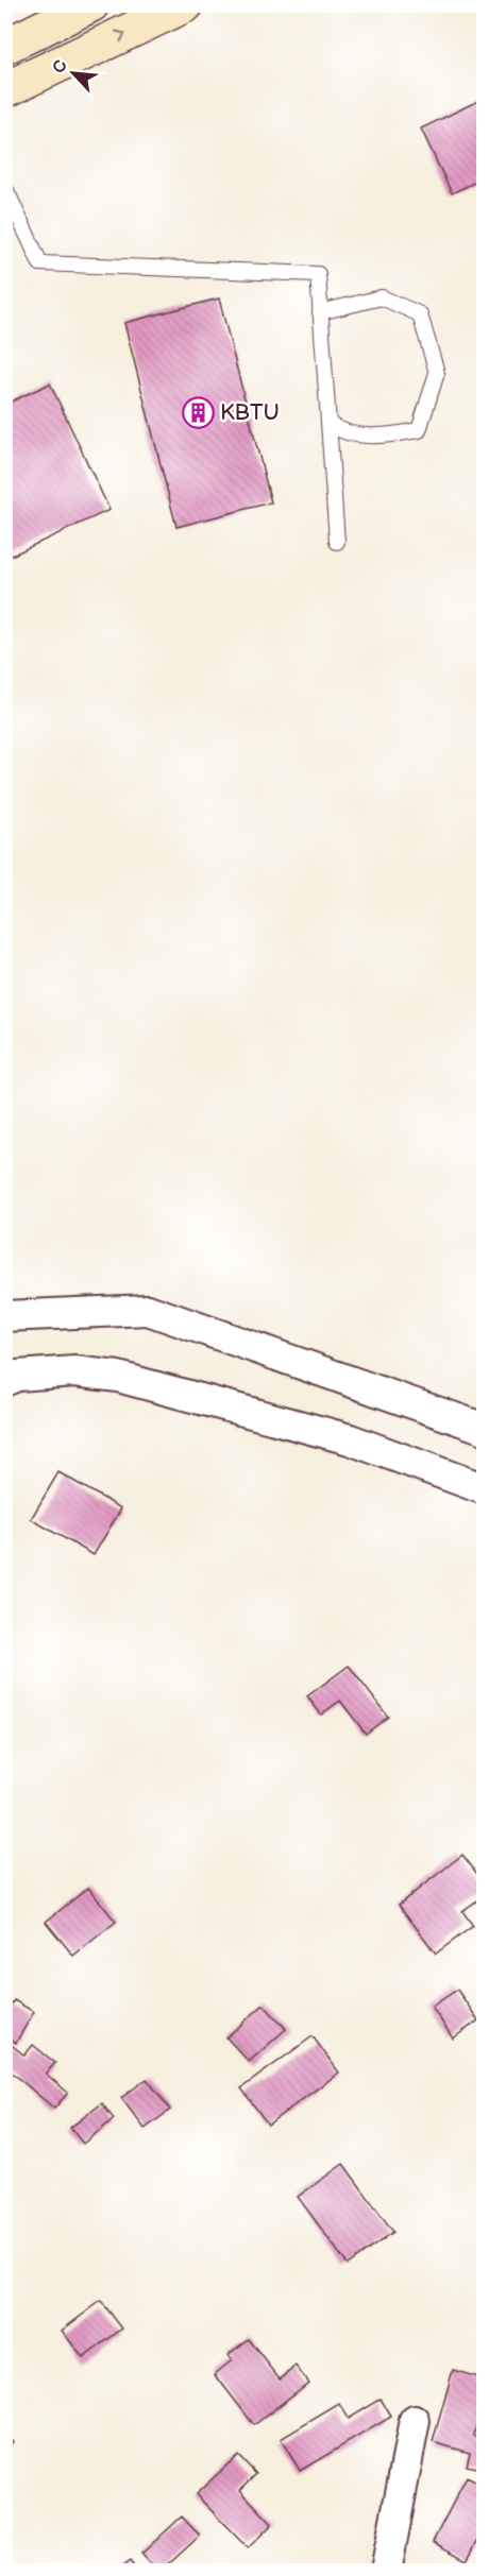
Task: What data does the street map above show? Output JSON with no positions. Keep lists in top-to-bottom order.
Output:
{
  "places": {
    "building": ["KBTU"]
  },
  "north": "top left"
}
